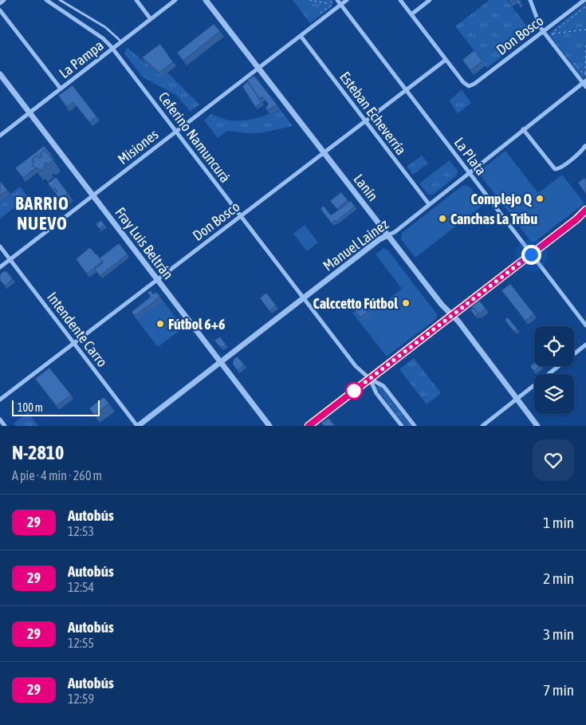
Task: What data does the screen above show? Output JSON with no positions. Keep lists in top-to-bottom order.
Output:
{
  "streets": {
    "street": [
      "Don Bosco",
      "La Pampa",
      "Esteban Echeverría",
      "Ceferino Namuncurá",
      "Misiones",
      "La Plata",
      "Lanín",
      "Fray Luis Beltrán",
      "Manuel Lainez",
      "Intendente Carro"
    ]
  },
  "crossings": [
    ["Don Bosco", "Esteban Echeverría"],
    ["Don Bosco", "Ceferino Namuncurá"],
    ["Don Bosco", "La Plata"],
    ["Don Bosco", "Lanín"],
    ["Don Bosco", "Fray Luis Beltrán"],
    ["Don Bosco", "Intendente Carro"],
    ["La Pampa", "Ceferino Namuncurá"],
    ["La Pampa", "Fray Luis Beltrán"],
    ["Esteban Echeverría", "Misiones"],
    ["Esteban Echeverría", "Manuel Lainez"],
    ["Ceferino Namuncurá", "Misiones"],
    ["Ceferino Namuncurá", "Manuel Lainez"],
    ["Misiones", "La Plata"],
    ["Misiones", "Lanín"],
    ["Misiones", "Fray Luis Beltrán"],
    ["Misiones", "Intendente Carro"],
    ["La Plata", "Manuel Lainez"],
    ["Lanín", "Manuel Lainez"],
    ["Fray Luis Beltrán", "Manuel Lainez"],
    ["Manuel Lainez", "Intendente Carro"]
  ],
  "districts": ["BARRIO NUEVO"],
  "places": [
    "Complejo Q",
    "Canchas La Tribu",
    "Calccetto Fútbol",
    "Fútbol 6+6"
  ],
  "lines": ["bus line 29"],
  "scale_bar": "100 m",
  "page": {
    "scale": "100 m",
    "heading": ["N-2810", "A pie · 4 min · 260 m"],
    "list": [
      {
        "mark": "29",
        "name": "Autobús",
        "note": "12:53",
        "value": "1 min"
      },
      {
        "mark": "29",
        "name": "Autobús",
        "note": "12:54",
        "value": "2 min"
      },
      {
        "mark": "29",
        "name": "Autobús",
        "note": "12:55",
        "value": "3 min"
      },
      {
        "mark": "29",
        "name": "Autobús",
        "note": "12:59",
        "value": "7 min"
      }
    ]
  }
}
